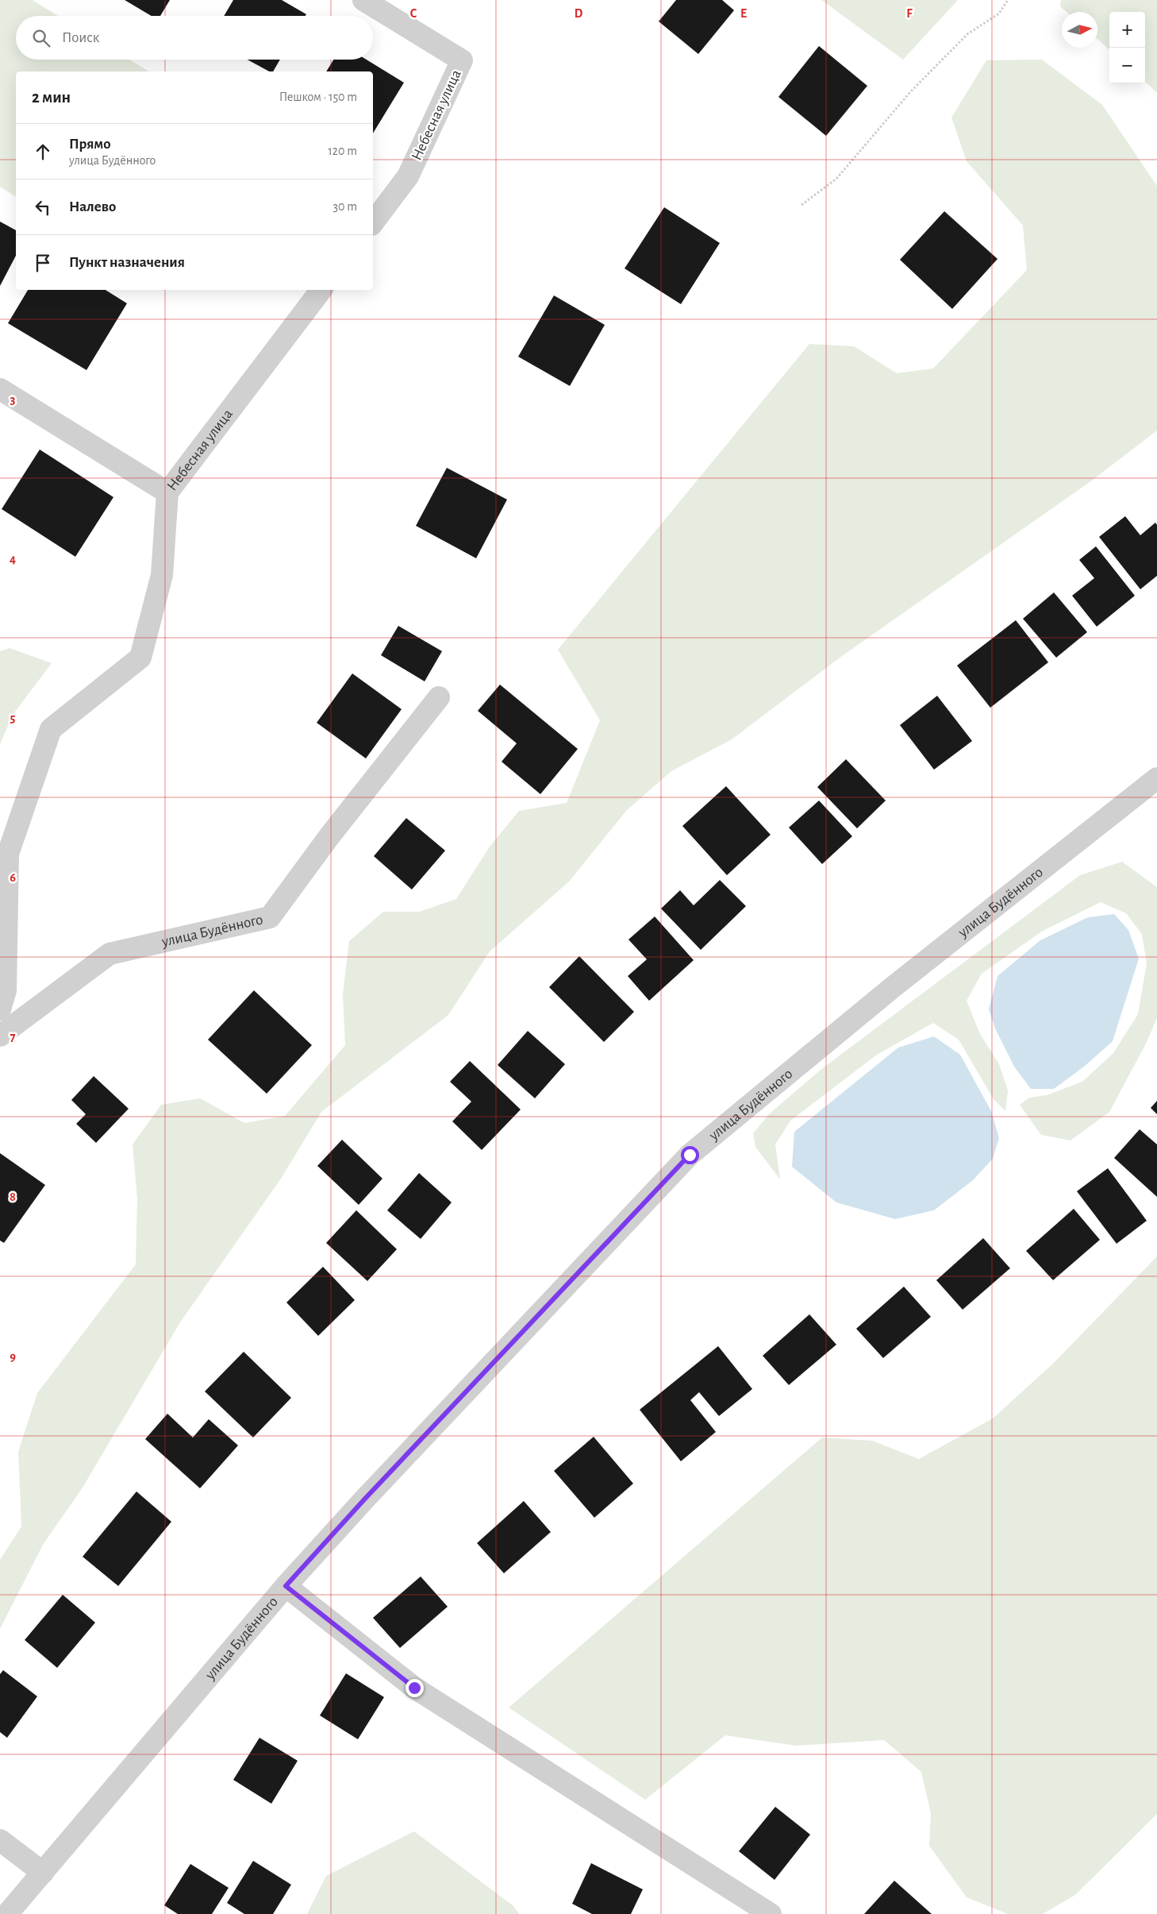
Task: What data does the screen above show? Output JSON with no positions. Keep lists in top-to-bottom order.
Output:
{
  "streets": {
    "street": ["Небесная улица", "улица Будённого"]
  },
  "north": "right",
  "page": {
    "map_buttons": ["+", "−"],
    "search": "Поиск",
    "heading": ["2 мин", "Пешком · 150 m"],
    "list": [
      ["Прямо", "улица Будённого", "120 m"],
      ["Налево", "30 m"],
      "Пункт назначения"
    ]
  },
  "grid": {
    "columns": [
      "C",
      "D",
      "E",
      "F"
    ],
    "rows": [
      "3",
      "4",
      "5",
      "6",
      "7",
      "8",
      "9"
    ]
  }
}
